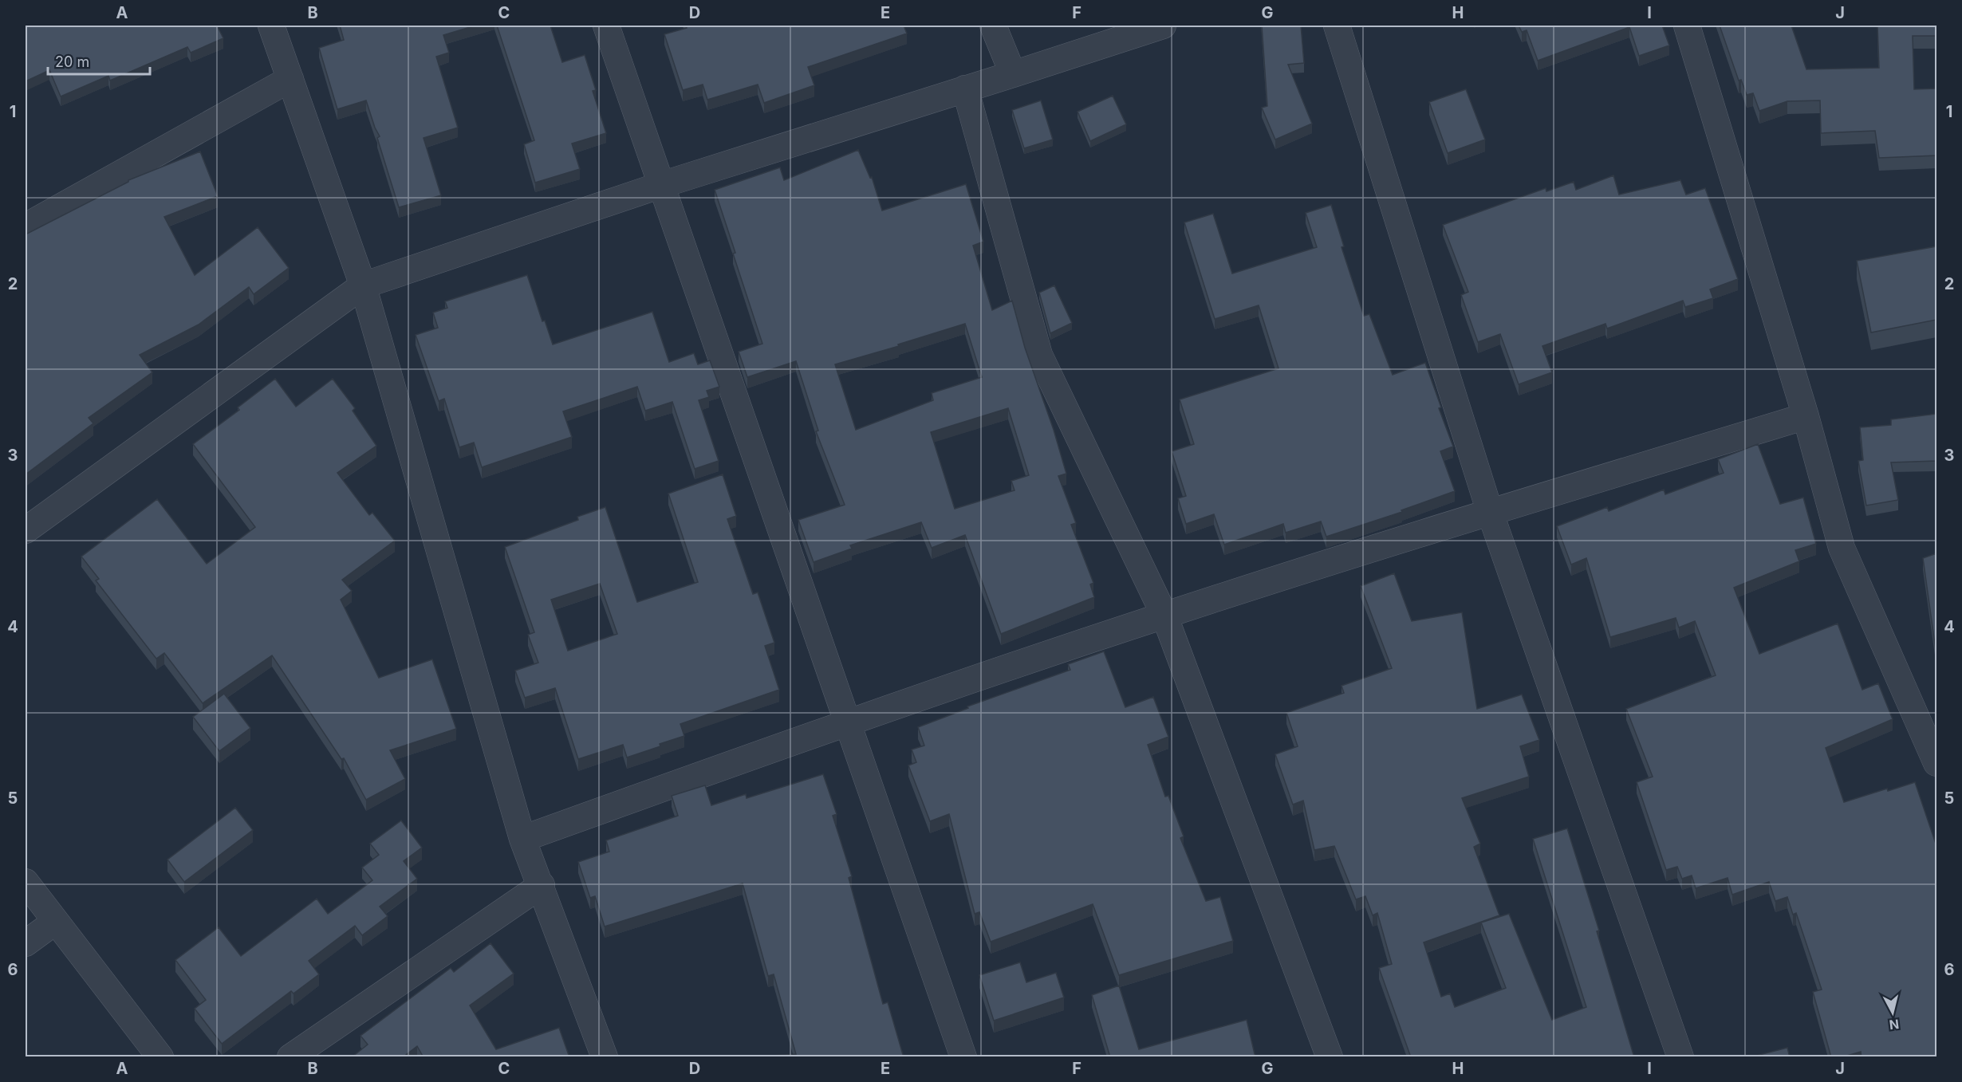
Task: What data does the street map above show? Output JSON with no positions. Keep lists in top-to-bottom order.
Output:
{
  "scale_bar": "20 m",
  "north": "bottom",
  "grid": {
    "columns": [
      "A",
      "B",
      "C",
      "D",
      "E",
      "F",
      "G",
      "H",
      "I",
      "J"
    ],
    "rows": [
      "1",
      "2",
      "3",
      "4",
      "5",
      "6"
    ]
  }
}
